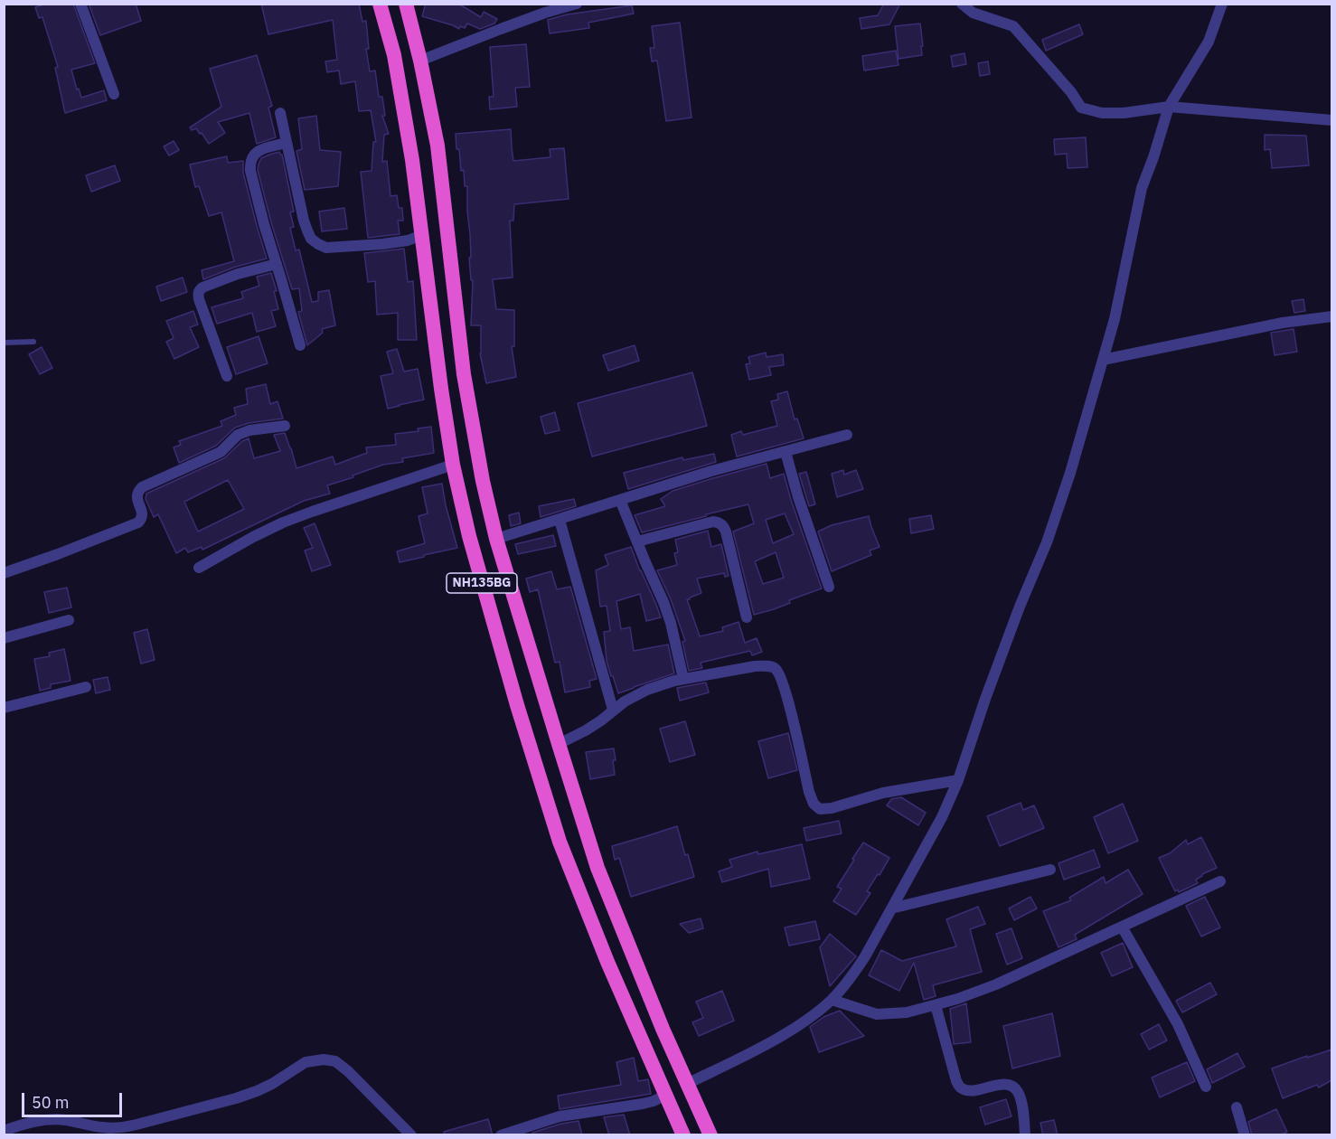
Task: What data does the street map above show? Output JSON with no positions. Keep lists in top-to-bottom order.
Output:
{
  "streets": {
    "highway": ["NH135BG"]
  },
  "scale_bar": "50 m"
}
